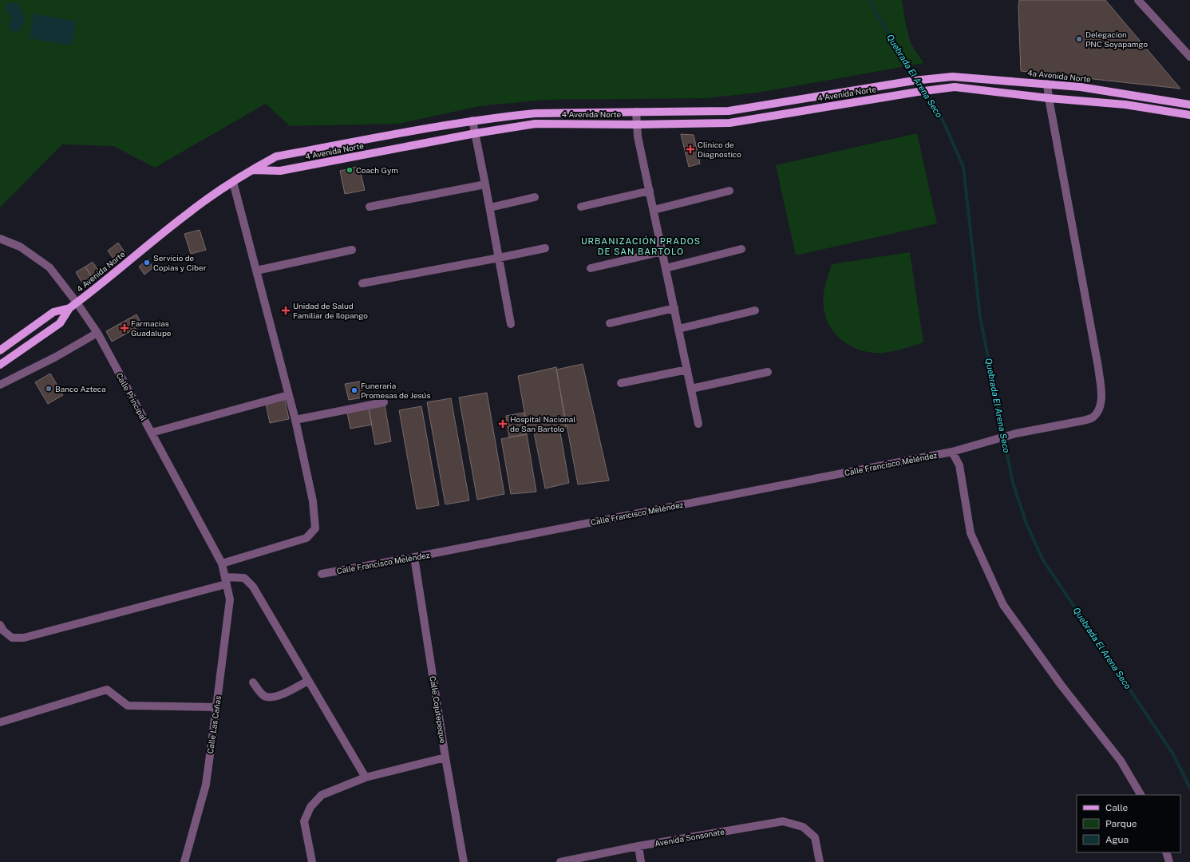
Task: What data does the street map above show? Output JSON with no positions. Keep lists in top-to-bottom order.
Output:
{
  "streets": {
    "main road": ["4a Avenida Norte", "4 Avenida Norte"],
    "street": [
      "Calle Principal",
      "Calle Francisco Meléndez",
      "Calle Cojutepeque",
      "Calle Las Cañas",
      "Avenida Sonsonate"
    ]
  },
  "crossings": [
    ["4a Avenida Norte", "4 Avenida Norte"],
    ["4a Avenida Norte", "Calle Francisco Meléndez"],
    ["4 Avenida Norte", "Calle Principal"],
    ["4 Avenida Norte", "Calle Francisco Meléndez"],
    ["Calle Principal", "Calle Las Cañas"],
    ["Calle Francisco Meléndez", "Calle Cojutepeque"]
  ],
  "districts": ["URBANIZACIÓN PRADOS DE SAN BARTOLO"],
  "water": ["Quebrada El Arena Seco"],
  "places": {
    "other": [
      "Delegacion PNC Soyapamgo",
      "Coach Gym",
      "Servicio de Copias y Ciber",
      "Banco Azteca",
      "Funeraria Promesas de Jesús"
    ],
    "health": [
      "Clinico de Diagnostico",
      "Unidad de Salud Familiar de Ilopango",
      "Farmacias Guadalupe",
      "Hospital Nacional de San Bartolo"
    ]
  },
  "legend": ["Calle", "Parque", "Agua"]
}
